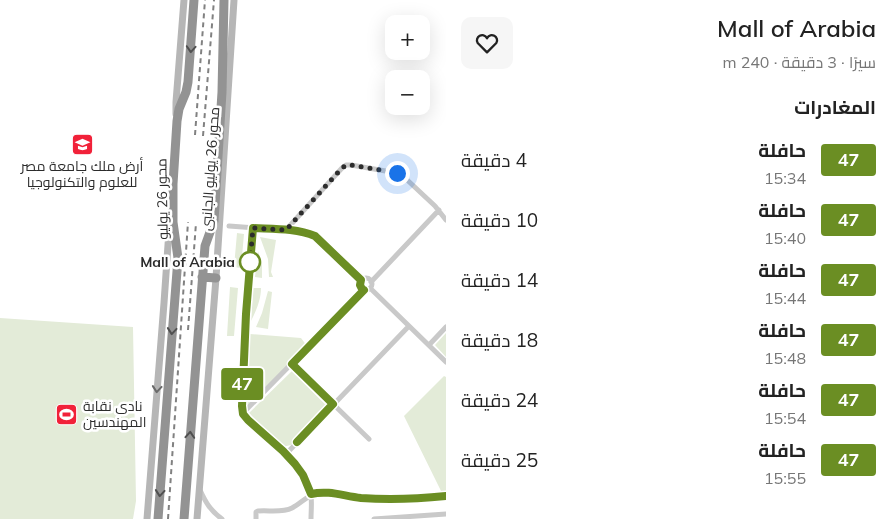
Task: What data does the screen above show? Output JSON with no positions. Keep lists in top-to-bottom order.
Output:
{
  "streets": {
    "highway": ["محور 26 يوليو"],
    "main road": ["محور 26 يوليو الجانبى"]
  },
  "places": {
    "school or university": ["أرض ملك جامعة مصر للعلوم والتكنولوجيا"],
    "other": ["Mall of Arabia"],
    "sports": ["نادى نقابة المهندسين"]
  },
  "lines": ["bus line 47"],
  "page": {
    "heading": [
      ["Mall of Arabia", "سيرًا · 3 دقيقة · 240 m"],
      "المغادرات"
    ],
    "on_map": "47",
    "map_buttons": ["+", "−"],
    "list": [
      {
        "mark": "47",
        "name": "حافلة",
        "note": "15:34",
        "value": "4 دقيقة"
      },
      {
        "mark": "47",
        "name": "حافلة",
        "note": "15:40",
        "value": "10 دقيقة"
      },
      {
        "mark": "47",
        "name": "حافلة",
        "note": "15:44",
        "value": "14 دقيقة"
      },
      {
        "mark": "47",
        "name": "حافلة",
        "note": "15:48",
        "value": "18 دقيقة"
      },
      {
        "mark": "47",
        "name": "حافلة",
        "note": "15:54",
        "value": "24 دقيقة"
      },
      {
        "mark": "47",
        "name": "حافلة",
        "note": "15:55",
        "value": "25 دقيقة"
      }
    ]
  }
}
